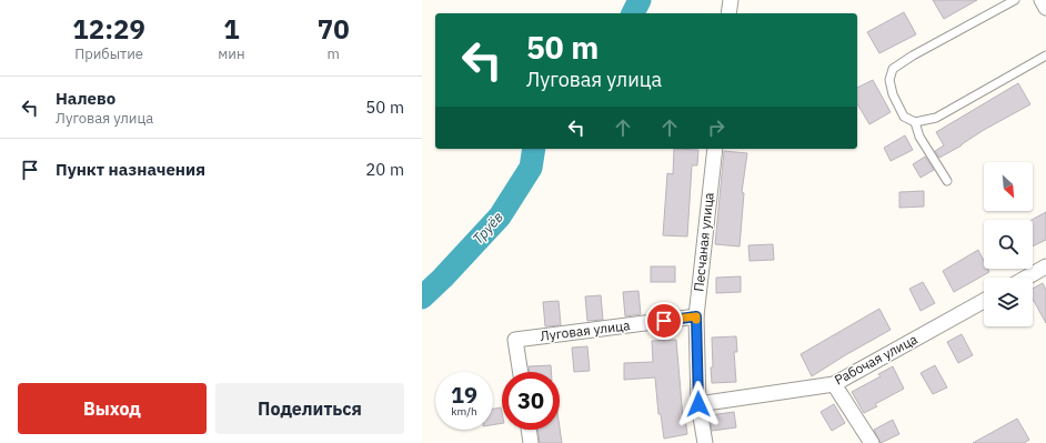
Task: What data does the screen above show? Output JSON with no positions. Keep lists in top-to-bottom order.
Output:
{
  "streets": {
    "street": ["Песчаная улица", "Луговая улица", "Рабочая улица"]
  },
  "crossings": [
    ["Песчаная улица", "Луговая улица"],
    ["Песчаная улица", "Рабочая улица"]
  ],
  "water": ["Труёв"],
  "north": "bottom right",
  "page": {
    "eta": [
      "12:29",
      "Прибытие",
      "1",
      "мин",
      "70",
      "m"
    ],
    "turn": ["50 m", "Луговая улица"],
    "list": [
      {
        "name": "Налево",
        "note": "Луговая улица",
        "value": "50 m"
      },
      {
        "name": "Пункт назначения",
        "value": "20 m"
      }
    ],
    "speed": "19 km/h",
    "limit": "30",
    "buttons": ["Выход", "Поделиться"]
  }
}
